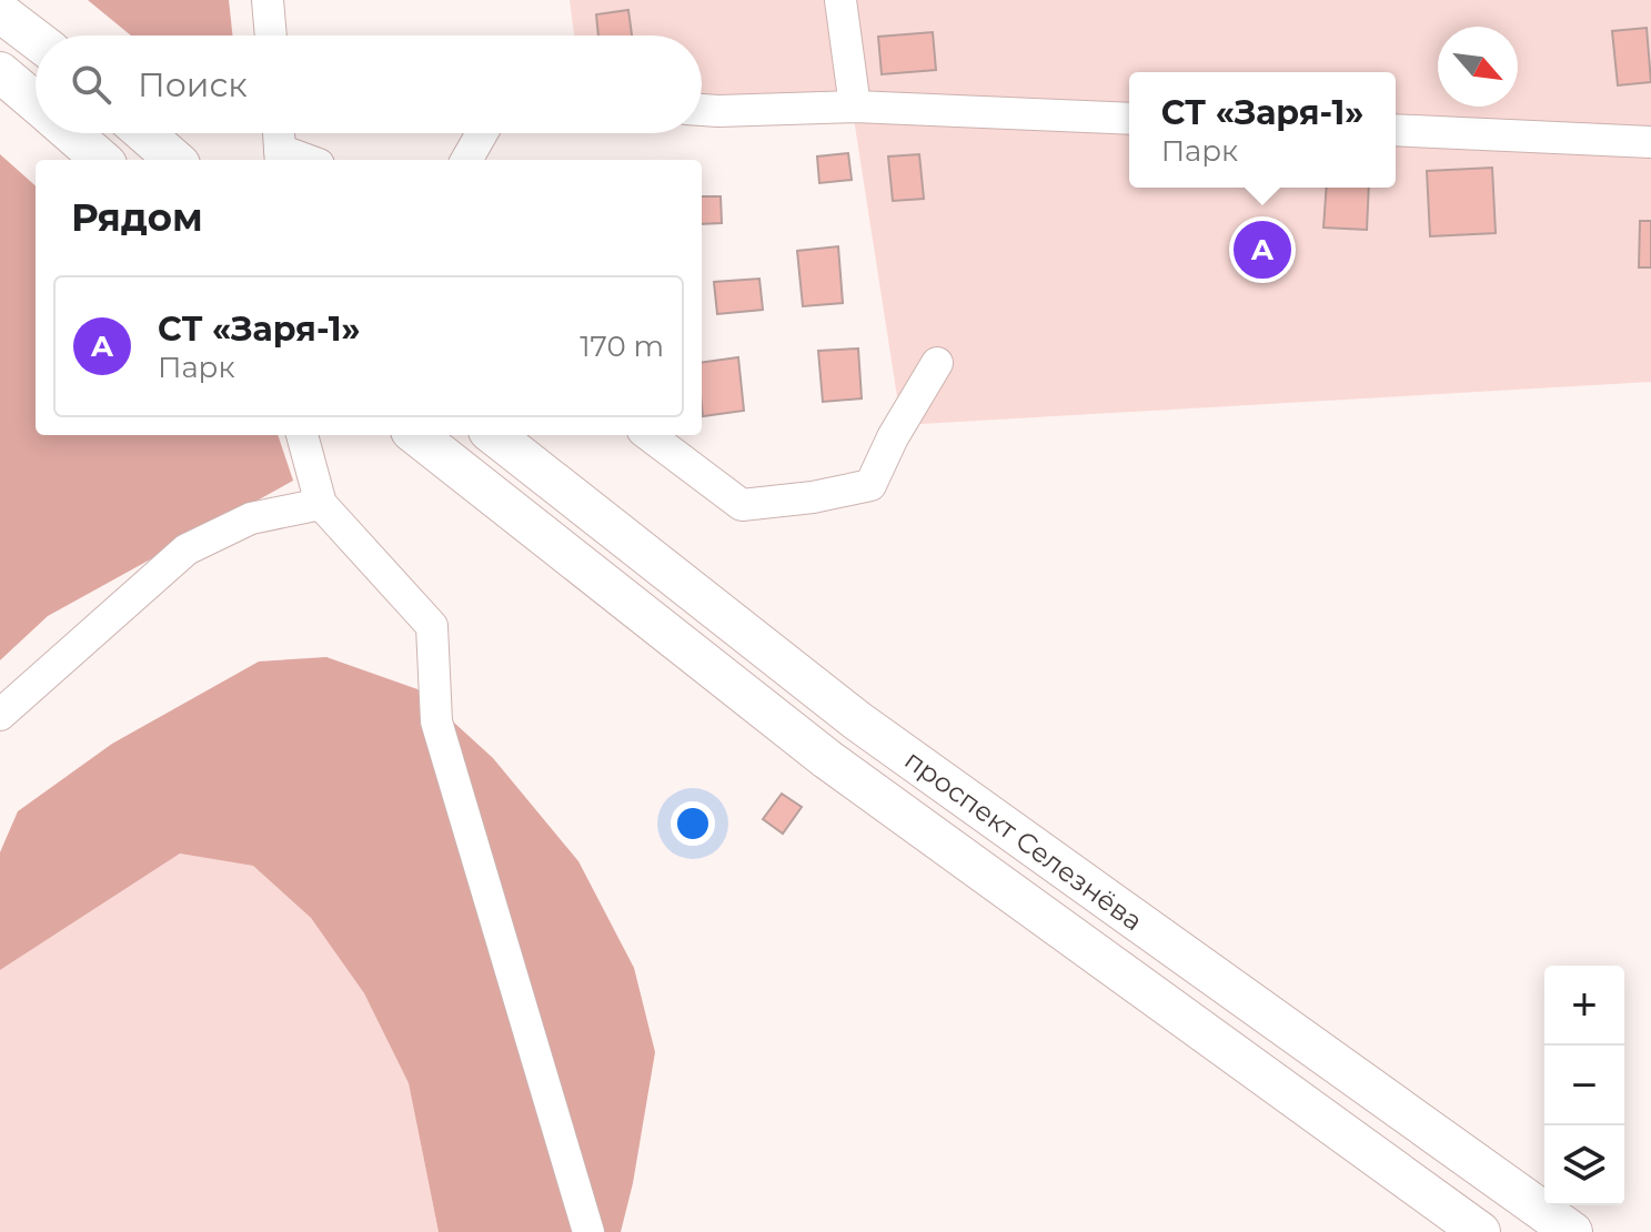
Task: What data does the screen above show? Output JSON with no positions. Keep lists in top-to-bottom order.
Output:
{
  "streets": {
    "main road": ["проспект Селезнёва"]
  },
  "north": "bottom right",
  "page": {
    "search": "Поиск",
    "popup": ["СТ «Заря-1»", "Парк"],
    "heading": "Рядом",
    "pins": "A",
    "list": [
      {
        "mark": "A",
        "name": "СТ «Заря-1»",
        "note": "Парк",
        "value": "170 m"
      }
    ],
    "map_buttons": ["+", "−"]
  }
}
